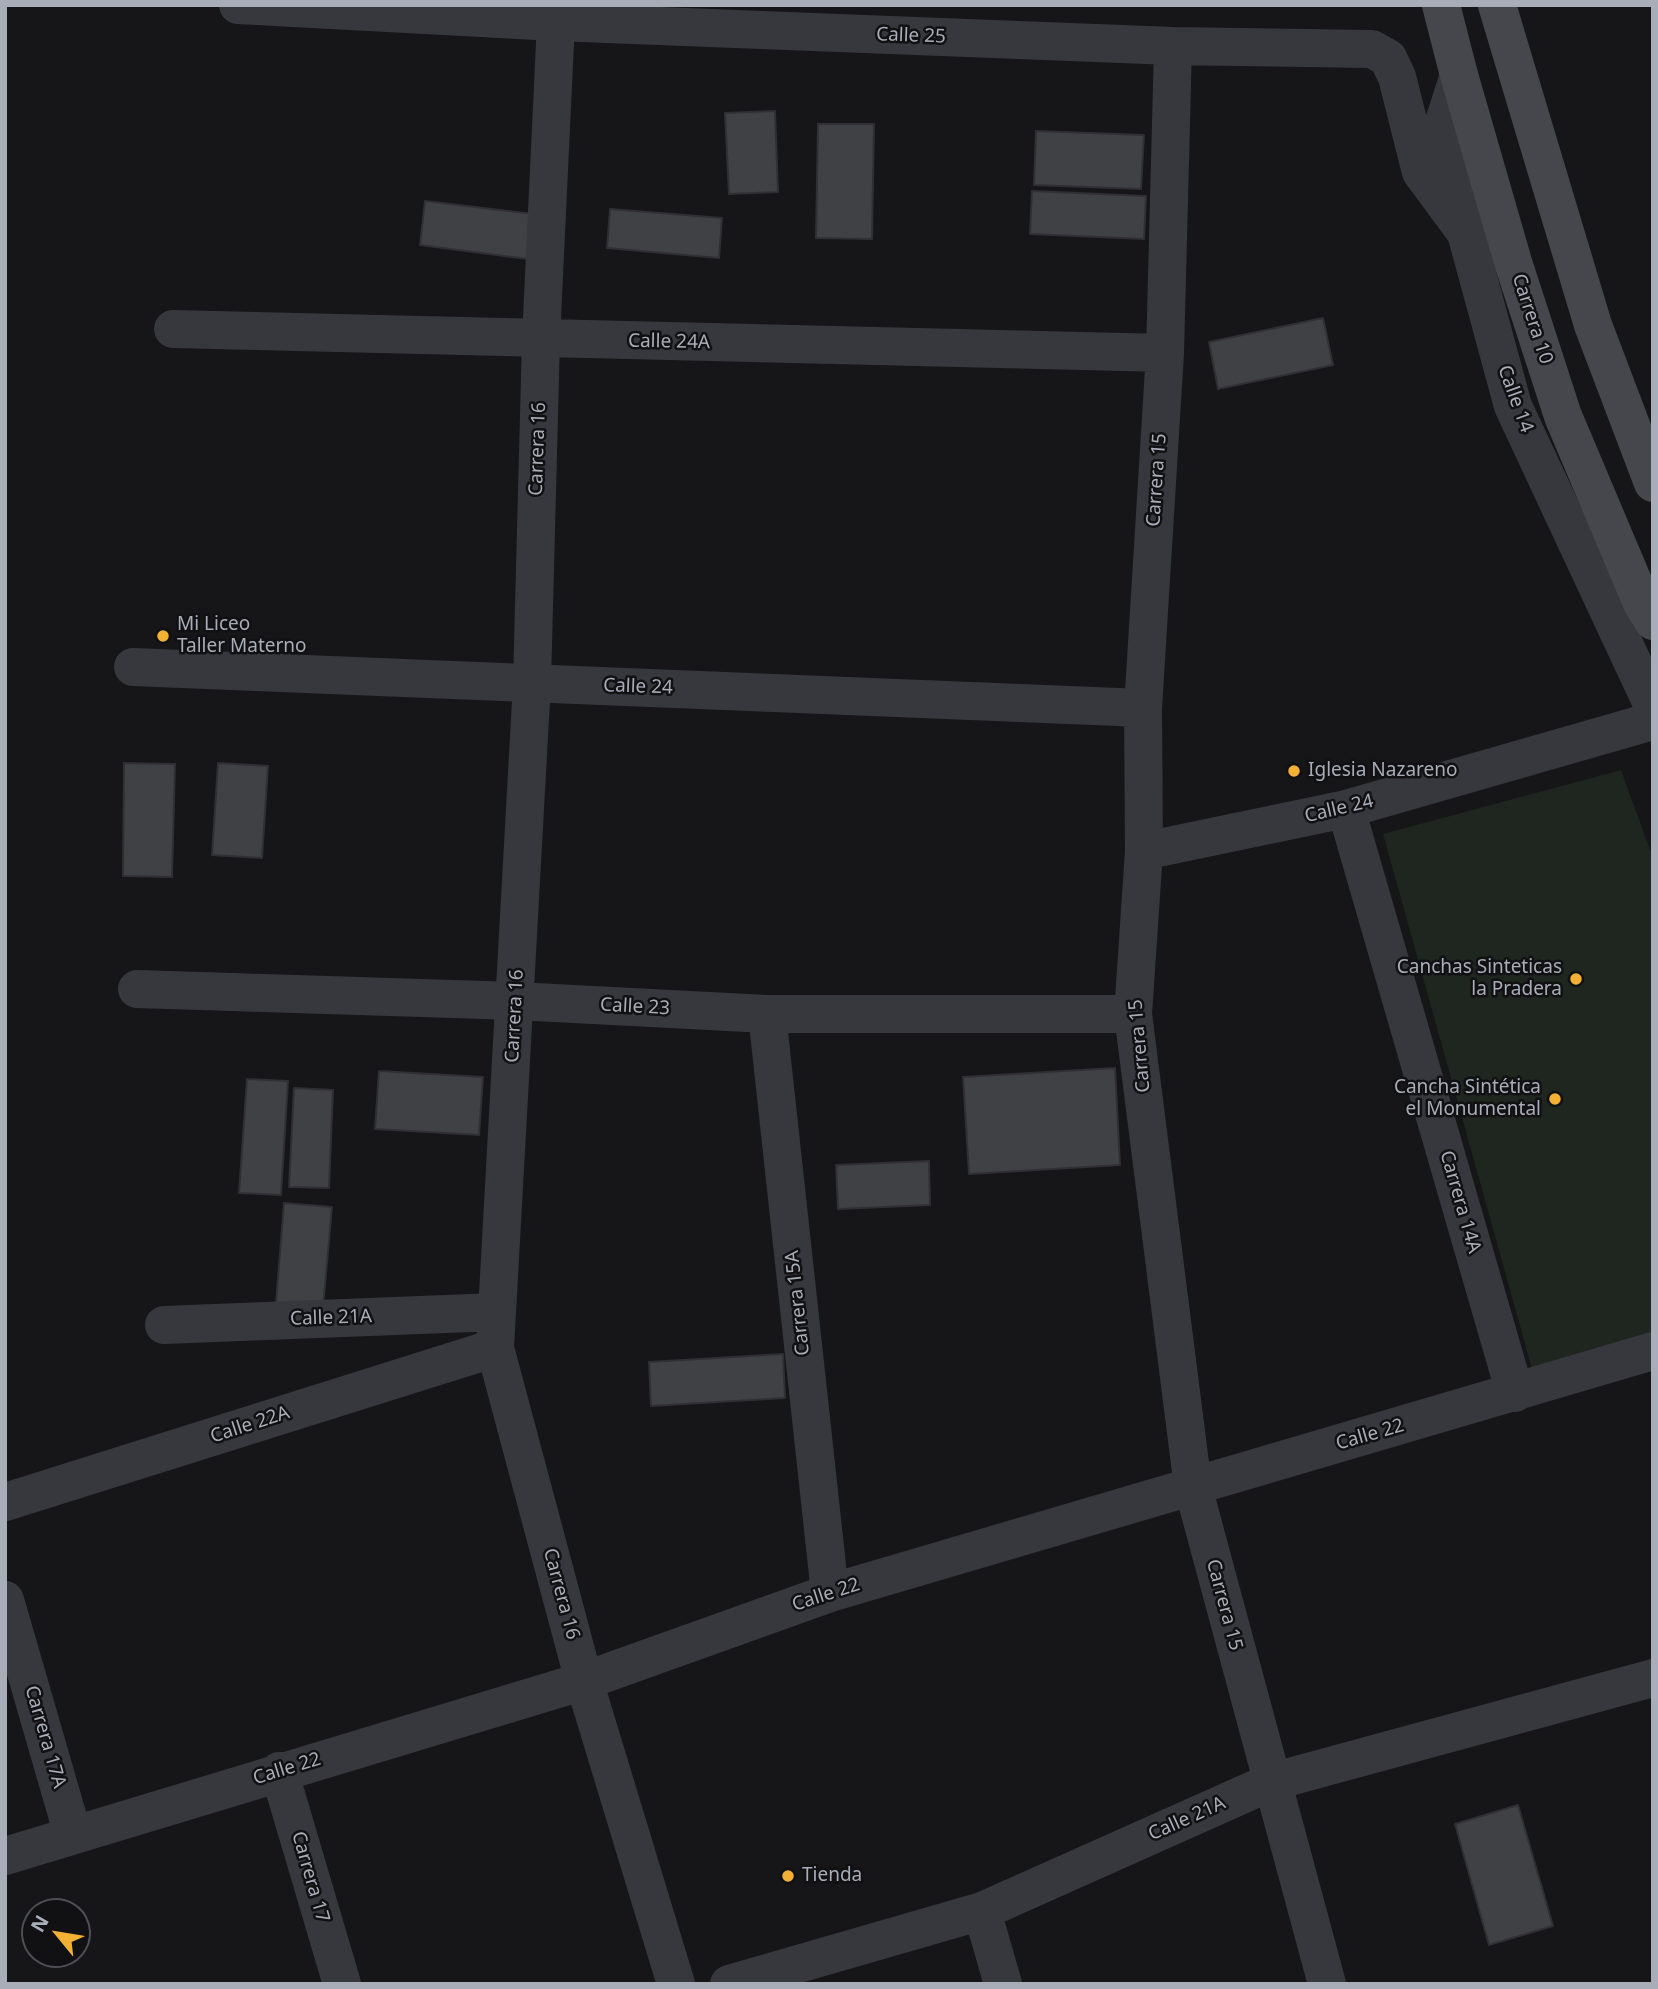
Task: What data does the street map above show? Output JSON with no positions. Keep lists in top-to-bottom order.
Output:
{
  "streets": {
    "main road": ["Carrera 10"],
    "street": [
      "Calle 25",
      "Calle 24A",
      "Calle 14",
      "Carrera 16",
      "Carrera 15",
      "Calle 24",
      "Calle 23",
      "Carrera 14A",
      "Carrera 15A",
      "Calle 21A",
      "Calle 22A",
      "Calle 22",
      "Carrera 17A",
      "Carrera 17"
    ]
  },
  "crossings": [
    ["Calle 25", "Calle 14"],
    ["Calle 25", "Carrera 16"],
    ["Calle 25", "Carrera 15"],
    ["Carrera 10", "Calle 14"],
    ["Calle 24A", "Carrera 16"],
    ["Calle 24A", "Carrera 15"],
    ["Carrera 16", "Calle 24"],
    ["Carrera 16", "Calle 23"],
    ["Carrera 16", "Calle 21A"],
    ["Carrera 16", "Calle 22A"],
    ["Carrera 16", "Calle 22"],
    ["Carrera 15", "Calle 24"],
    ["Carrera 15", "Calle 23"],
    ["Carrera 15", "Calle 21A"],
    ["Carrera 15", "Calle 22"],
    ["Calle 24", "Carrera 14A"],
    ["Calle 23", "Carrera 15A"],
    ["Carrera 14A", "Calle 22"],
    ["Carrera 15A", "Calle 22"],
    ["Calle 21A", "Calle 22A"],
    ["Calle 22", "Carrera 17A"],
    ["Calle 22", "Carrera 17"]
  ],
  "places": [
    "Mi Liceo Taller Materno",
    "Iglesia Nazareno",
    "Canchas Sinteticas la Pradera",
    "Cancha Sintética el Monumental",
    "Tienda"
  ],
  "north": "top left"
}
